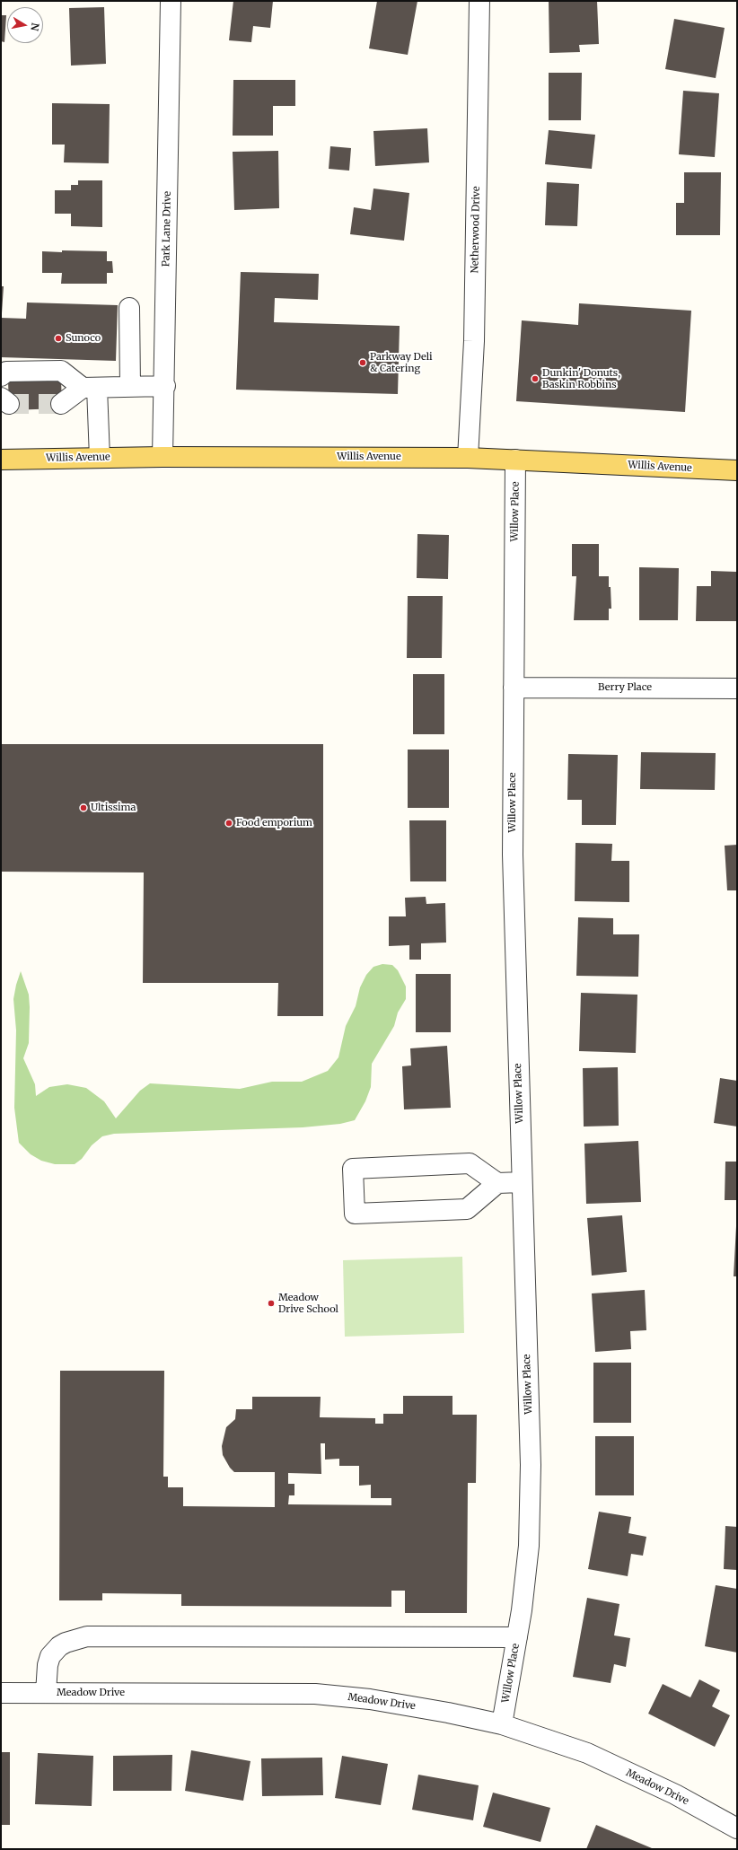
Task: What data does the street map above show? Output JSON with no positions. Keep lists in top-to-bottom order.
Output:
{
  "streets": {
    "main road": ["Willis Avenue"],
    "street": [
      "Park Lane Drive",
      "Netherwood Drive",
      "Willow Place",
      "Berry Place",
      "Meadow Drive"
    ]
  },
  "crossings": [
    ["Park Lane Drive", "Willis Avenue"],
    ["Netherwood Drive", "Willis Avenue"],
    ["Willis Avenue", "Willow Place"],
    ["Willow Place", "Berry Place"],
    ["Willow Place", "Meadow Drive"]
  ],
  "places": [
    "Sunoco",
    "Parkway Deli & Catering",
    "Dunkin' Donuts, Baskin Robbins",
    "Ultissima",
    "Food emporium",
    "Meadow Drive School"
  ],
  "north": "right"
}
